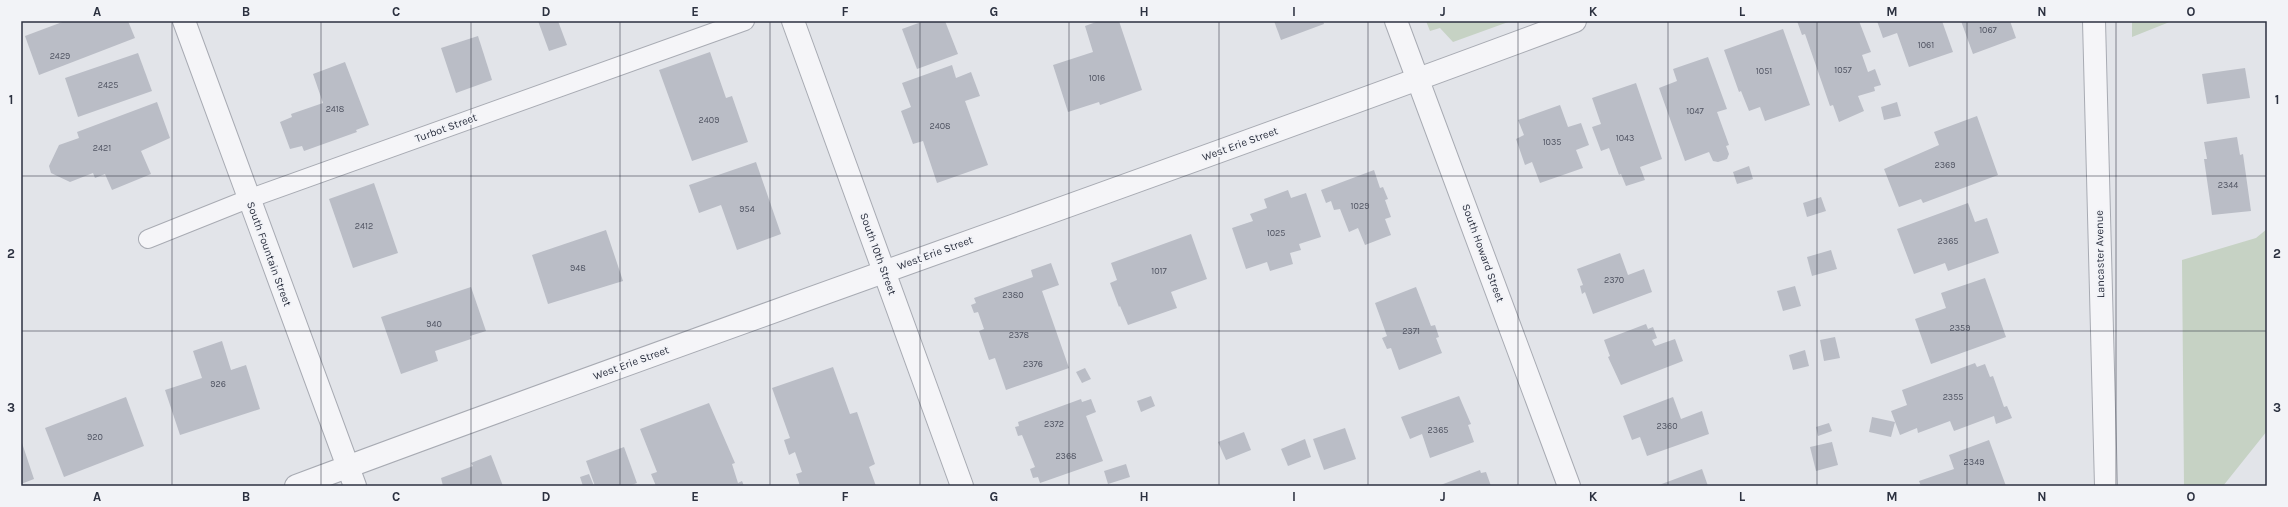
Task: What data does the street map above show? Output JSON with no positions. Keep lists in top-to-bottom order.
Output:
{
  "streets": {
    "street": [
      "West Erie Street",
      "South Howard Street",
      "South Fountain Street",
      "South 10th Street",
      "Lancaster Avenue"
    ],
    "lane": ["Turbot Street"]
  },
  "crossings": [
    ["Turbot Street", "South Fountain Street"],
    ["West Erie Street", "South Howard Street"],
    ["West Erie Street", "South Fountain Street"],
    ["West Erie Street", "South 10th Street"]
  ],
  "house_numbers": [
    "1067",
    "1061",
    "2429",
    "1057",
    "1051",
    "1016",
    "2425",
    "2418",
    "1047",
    "2409",
    "2408",
    "1043",
    "1035",
    "2421",
    "2369",
    "2344",
    "1029",
    "954",
    "2412",
    "1025",
    "2365",
    "948",
    "1017",
    "2370",
    "2380",
    "940",
    "2359",
    "2371",
    "2378",
    "2376",
    "926",
    "2355",
    "2372",
    "2360",
    "2365",
    "920",
    "2368",
    "2349"
  ],
  "grid": {
    "columns": [
      "A",
      "B",
      "C",
      "D",
      "E",
      "F",
      "G",
      "H",
      "I",
      "J",
      "K",
      "L",
      "M",
      "N",
      "O"
    ],
    "rows": ["1", "2", "3"]
  }
}
